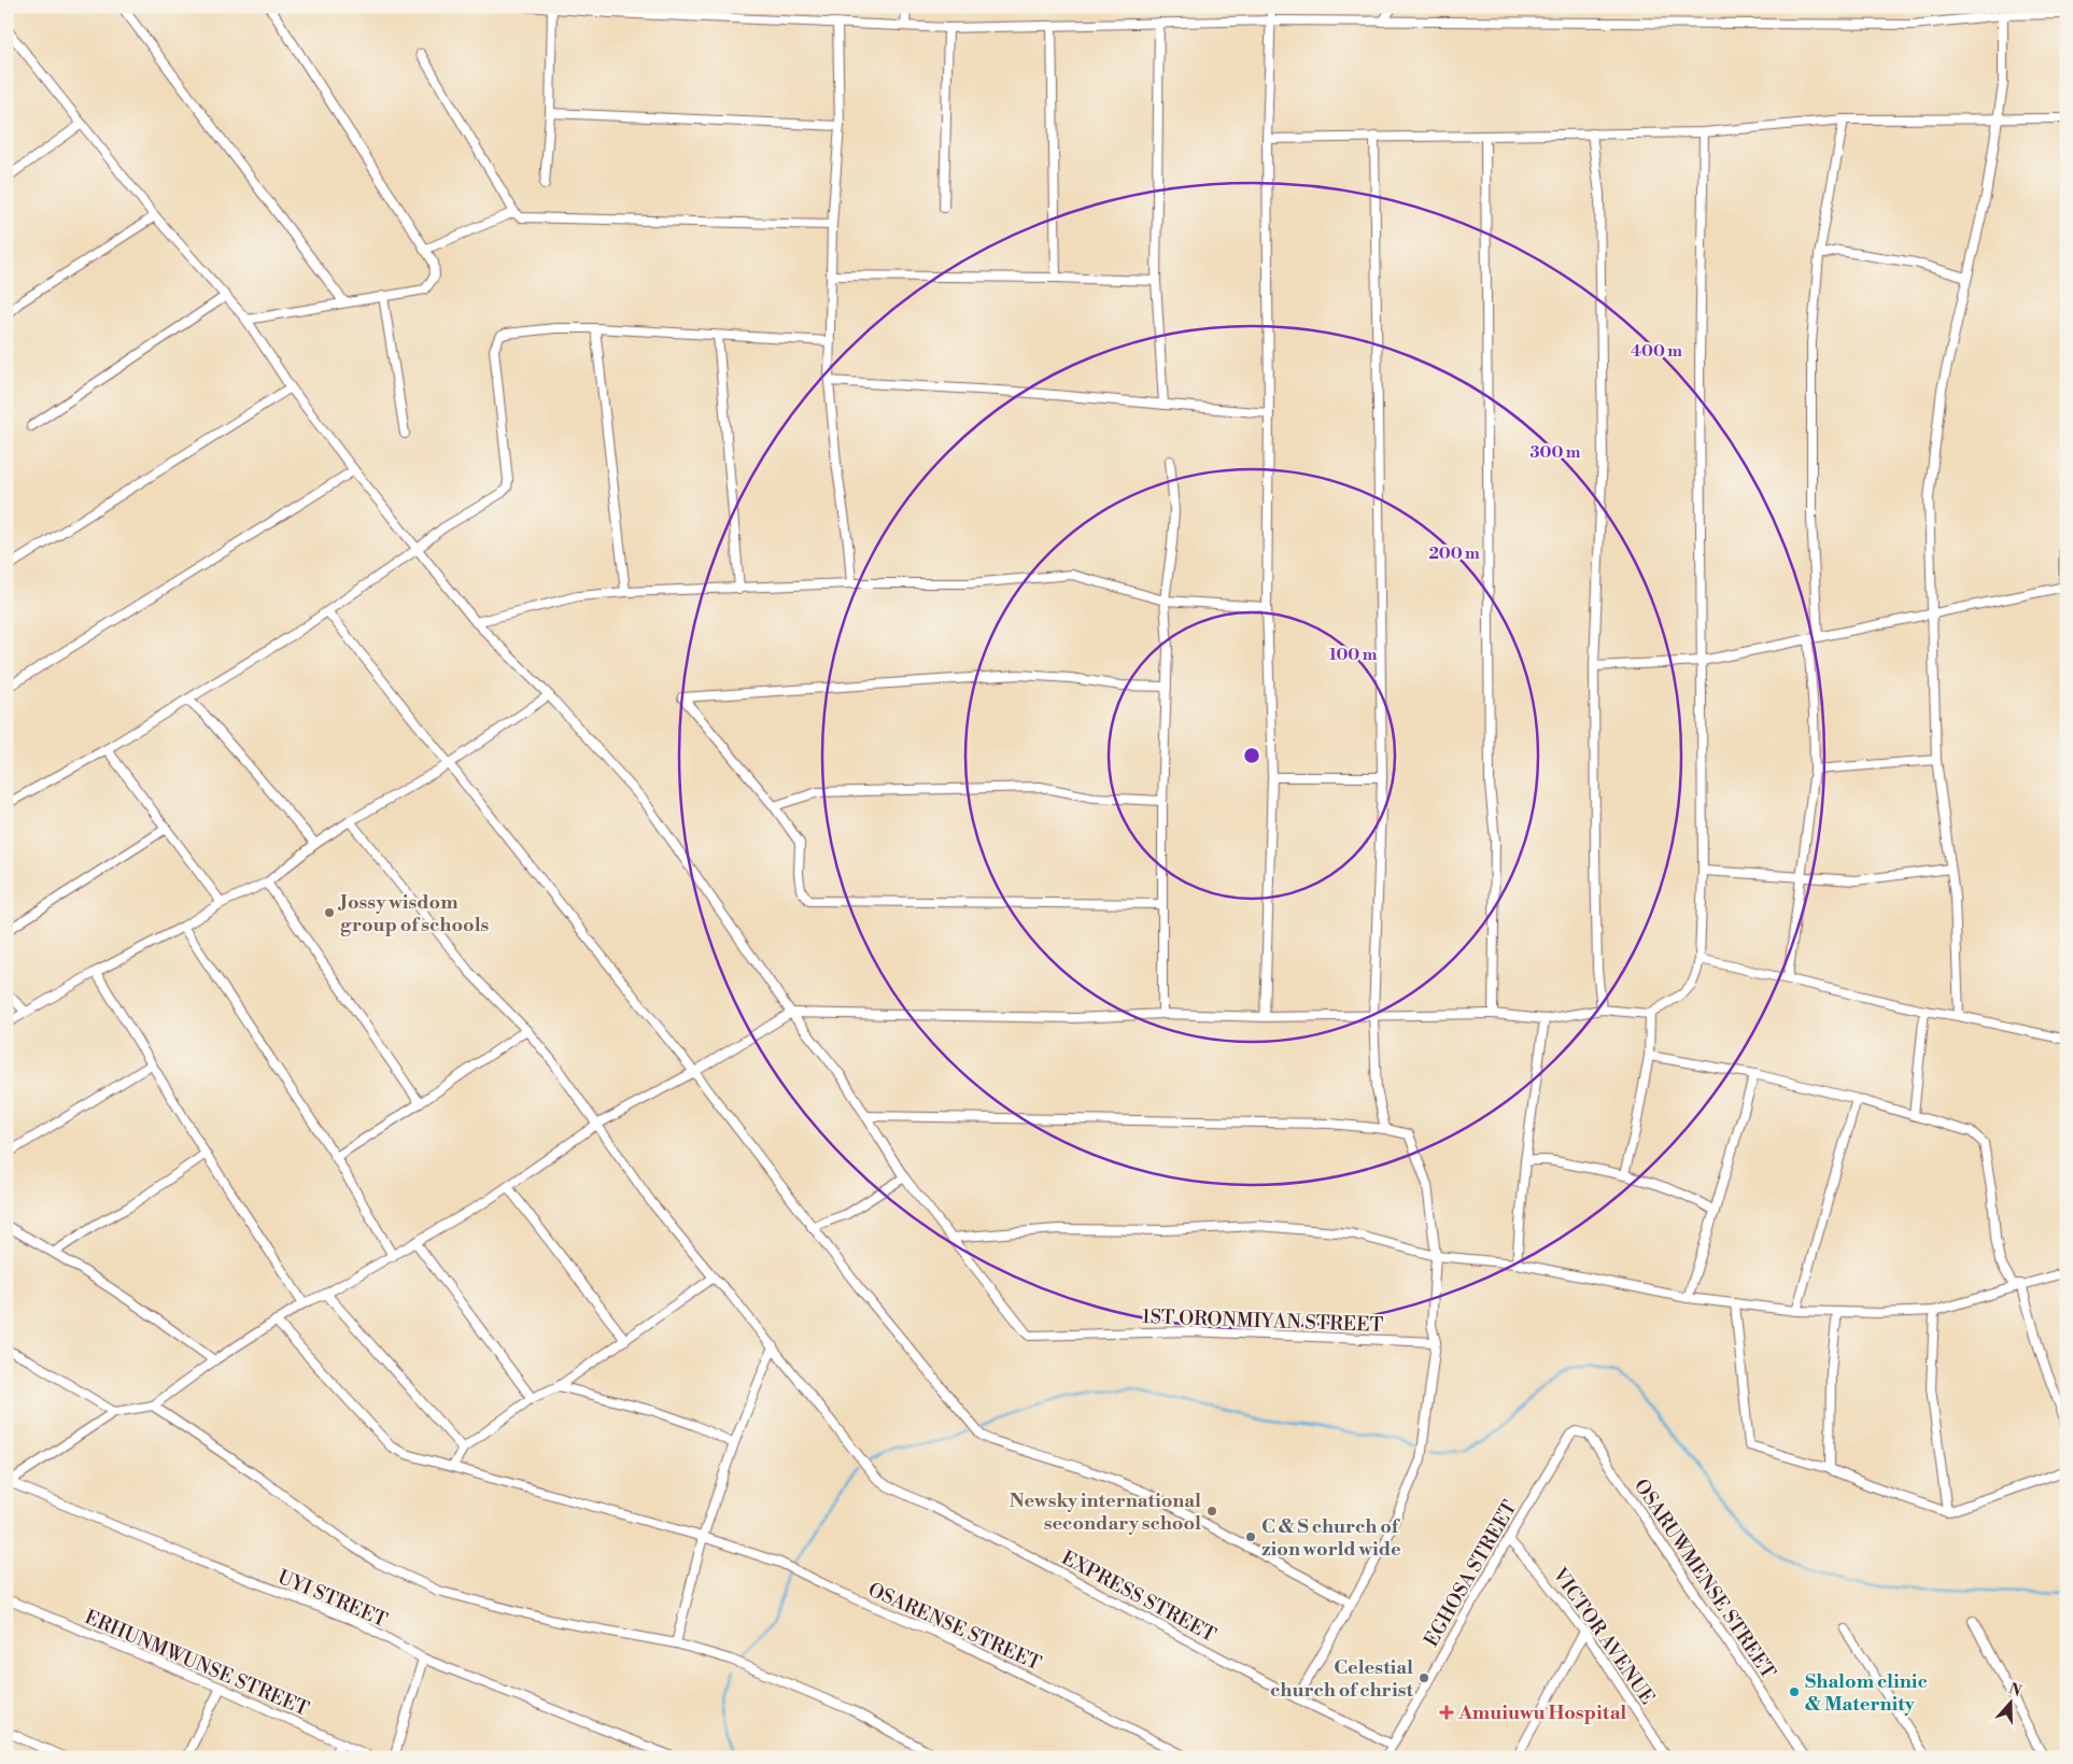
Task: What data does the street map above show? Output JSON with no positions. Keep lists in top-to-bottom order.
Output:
{
  "streets": {
    "street": [
      "1ST ORONMIYAN STREET",
      "EGHOSA STREET",
      "OSARUWMENSE STREET",
      "EXPRESS STREET",
      "UYI STREET",
      "OSARENSE STREET",
      "VICTOR AVENUE",
      "ERHUNMWUNSE STREET"
    ]
  },
  "crossings": [
    ["EGHOSA STREET", "OSARUWMENSE STREET"],
    ["EGHOSA STREET", "EXPRESS STREET"],
    ["EGHOSA STREET", "VICTOR AVENUE"]
  ],
  "places": {
    "other": [
      "Jossy wisdom group of schools",
      "Newsky international secondary school",
      "C & S church of zion world wide",
      "Celestial church of christ",
      "Shalom clinic & Maternity"
    ],
    "health": ["Amuiuwu Hospital"]
  },
  "north": "top",
  "rings": [
    "400 m",
    "300 m",
    "200 m",
    "100 m"
  ]
}
